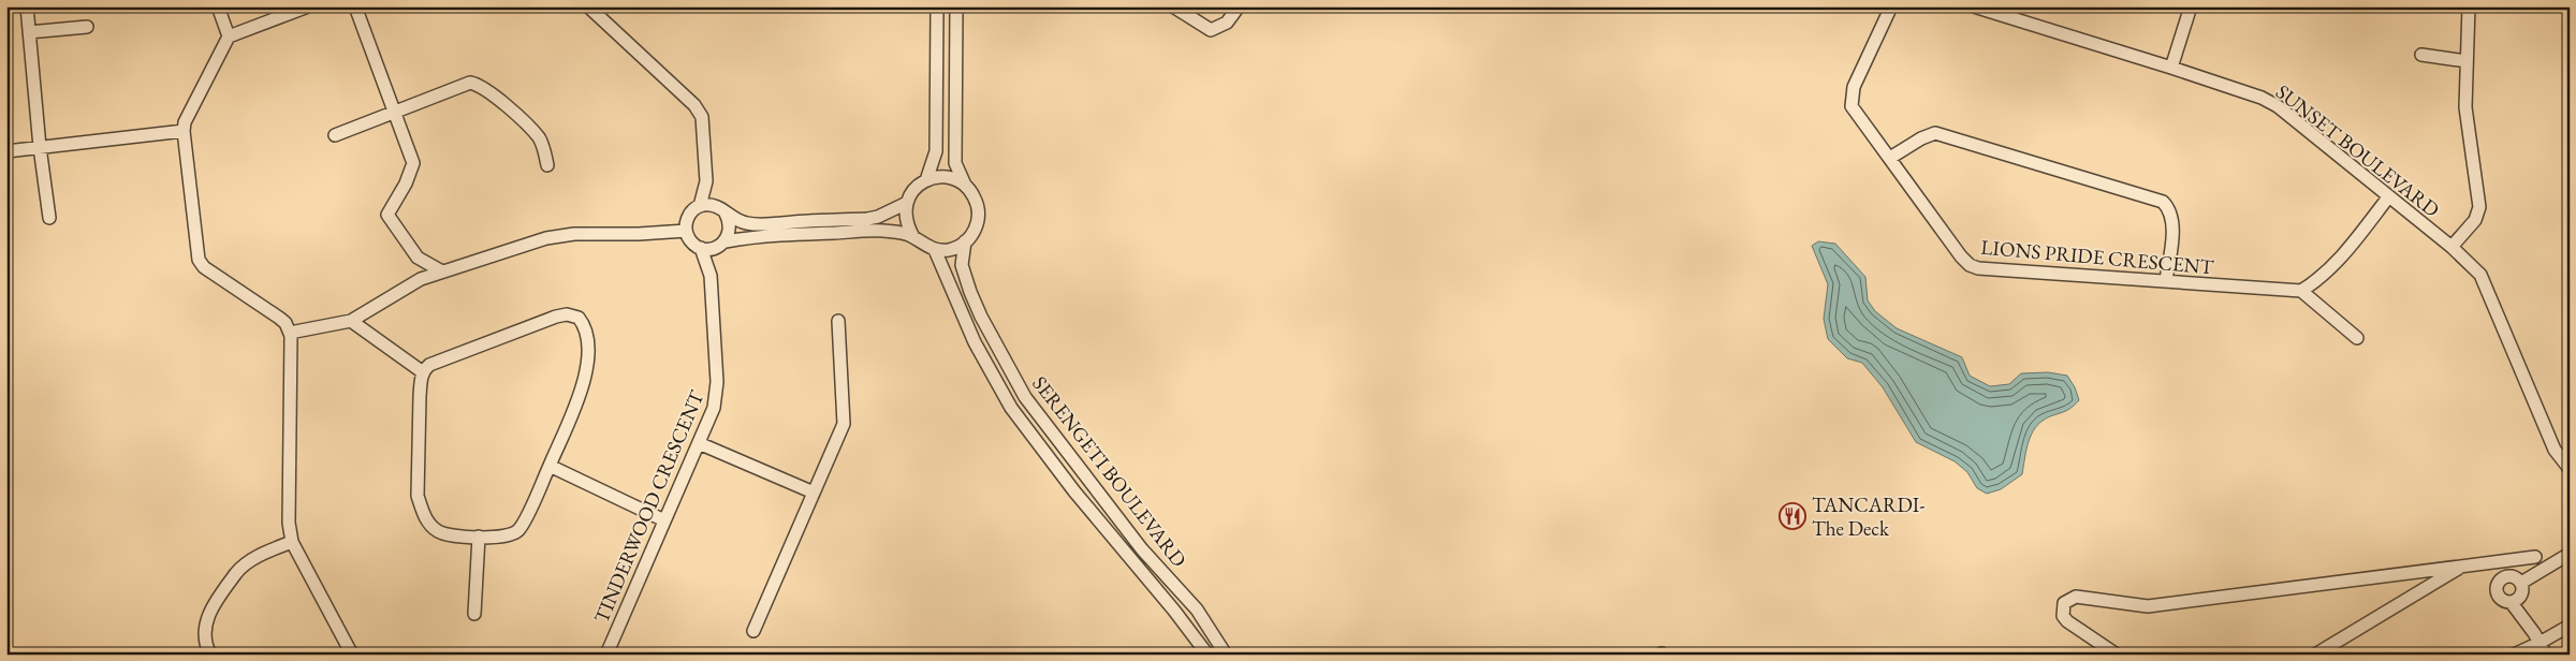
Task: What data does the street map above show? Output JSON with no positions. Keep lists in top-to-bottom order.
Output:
{
  "streets": {
    "street": [
      "SUNSET BOULEVARD",
      "LIONS PRIDE CRESCENT",
      "SERENGETI BOULEVARD",
      "TINDERWOOD CRESCENT"
    ]
  },
  "places": {
    "restaurant": ["TANCARDI- The Deck"]
  }
}
